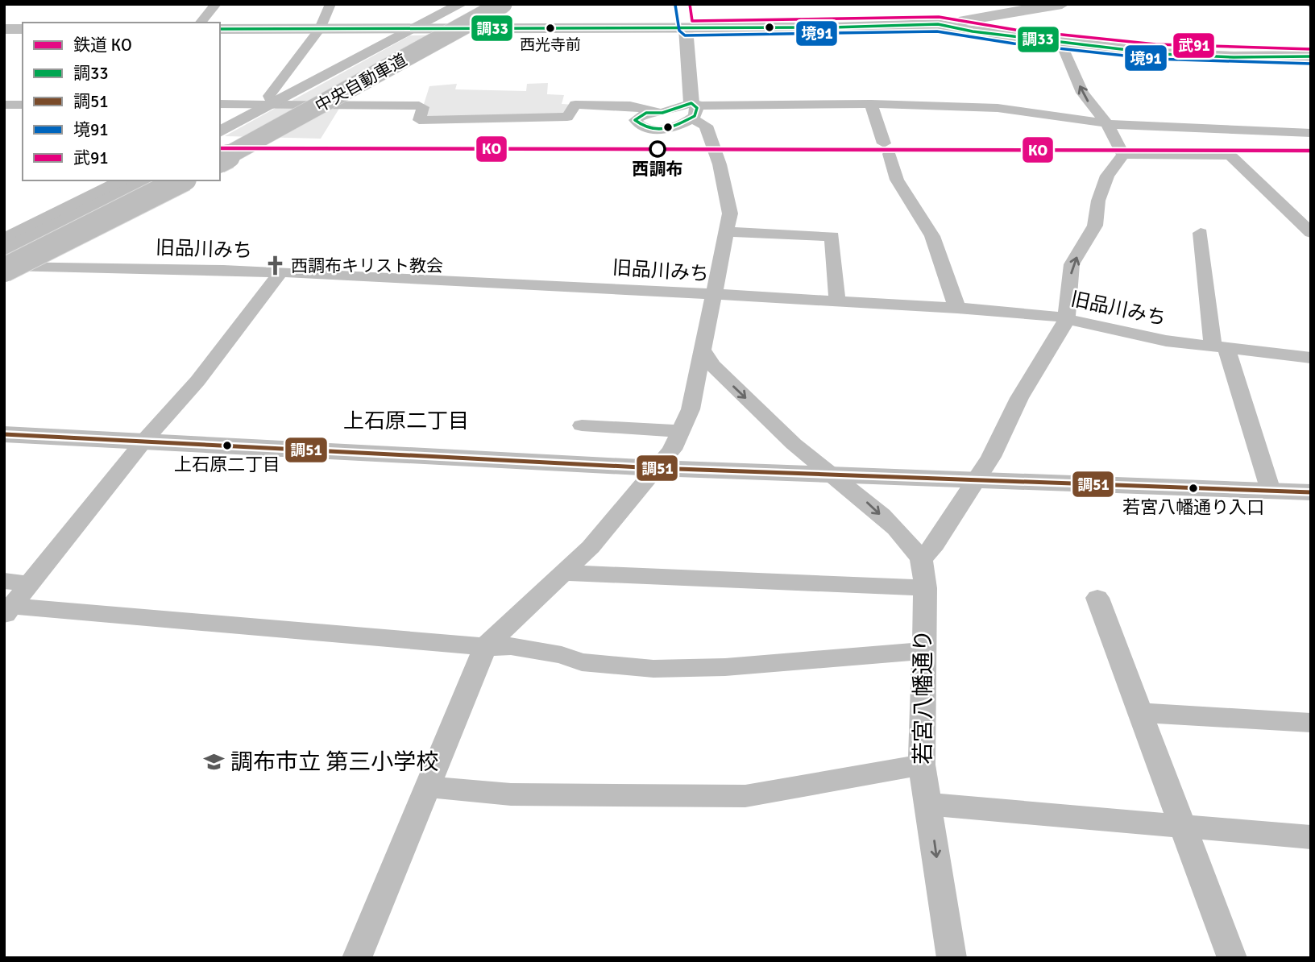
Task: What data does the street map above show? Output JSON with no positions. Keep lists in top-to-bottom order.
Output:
{
  "streets": {
    "highway": ["中央自動車道"],
    "street": ["旧品川みち", "若宮八幡通り"]
  },
  "one_way": ["若宮八幡通り"],
  "districts": ["上石原二丁目"],
  "places": {
    "other": [
      "西光寺前",
      "西調布",
      "上石原二丁目",
      "若宮八幡通り入口"
    ],
    "church": ["西調布キリスト教会"],
    "school or university": ["調布市立 第三小学校"]
  },
  "lines": [
    "transit line 武91",
    "transit line 境91",
    "transit line 調33",
    "rail line KO",
    "transit line 調51"
  ],
  "legend": [
    "鉄道 KO",
    "調33",
    "調51",
    "境91",
    "武91"
  ]
}
